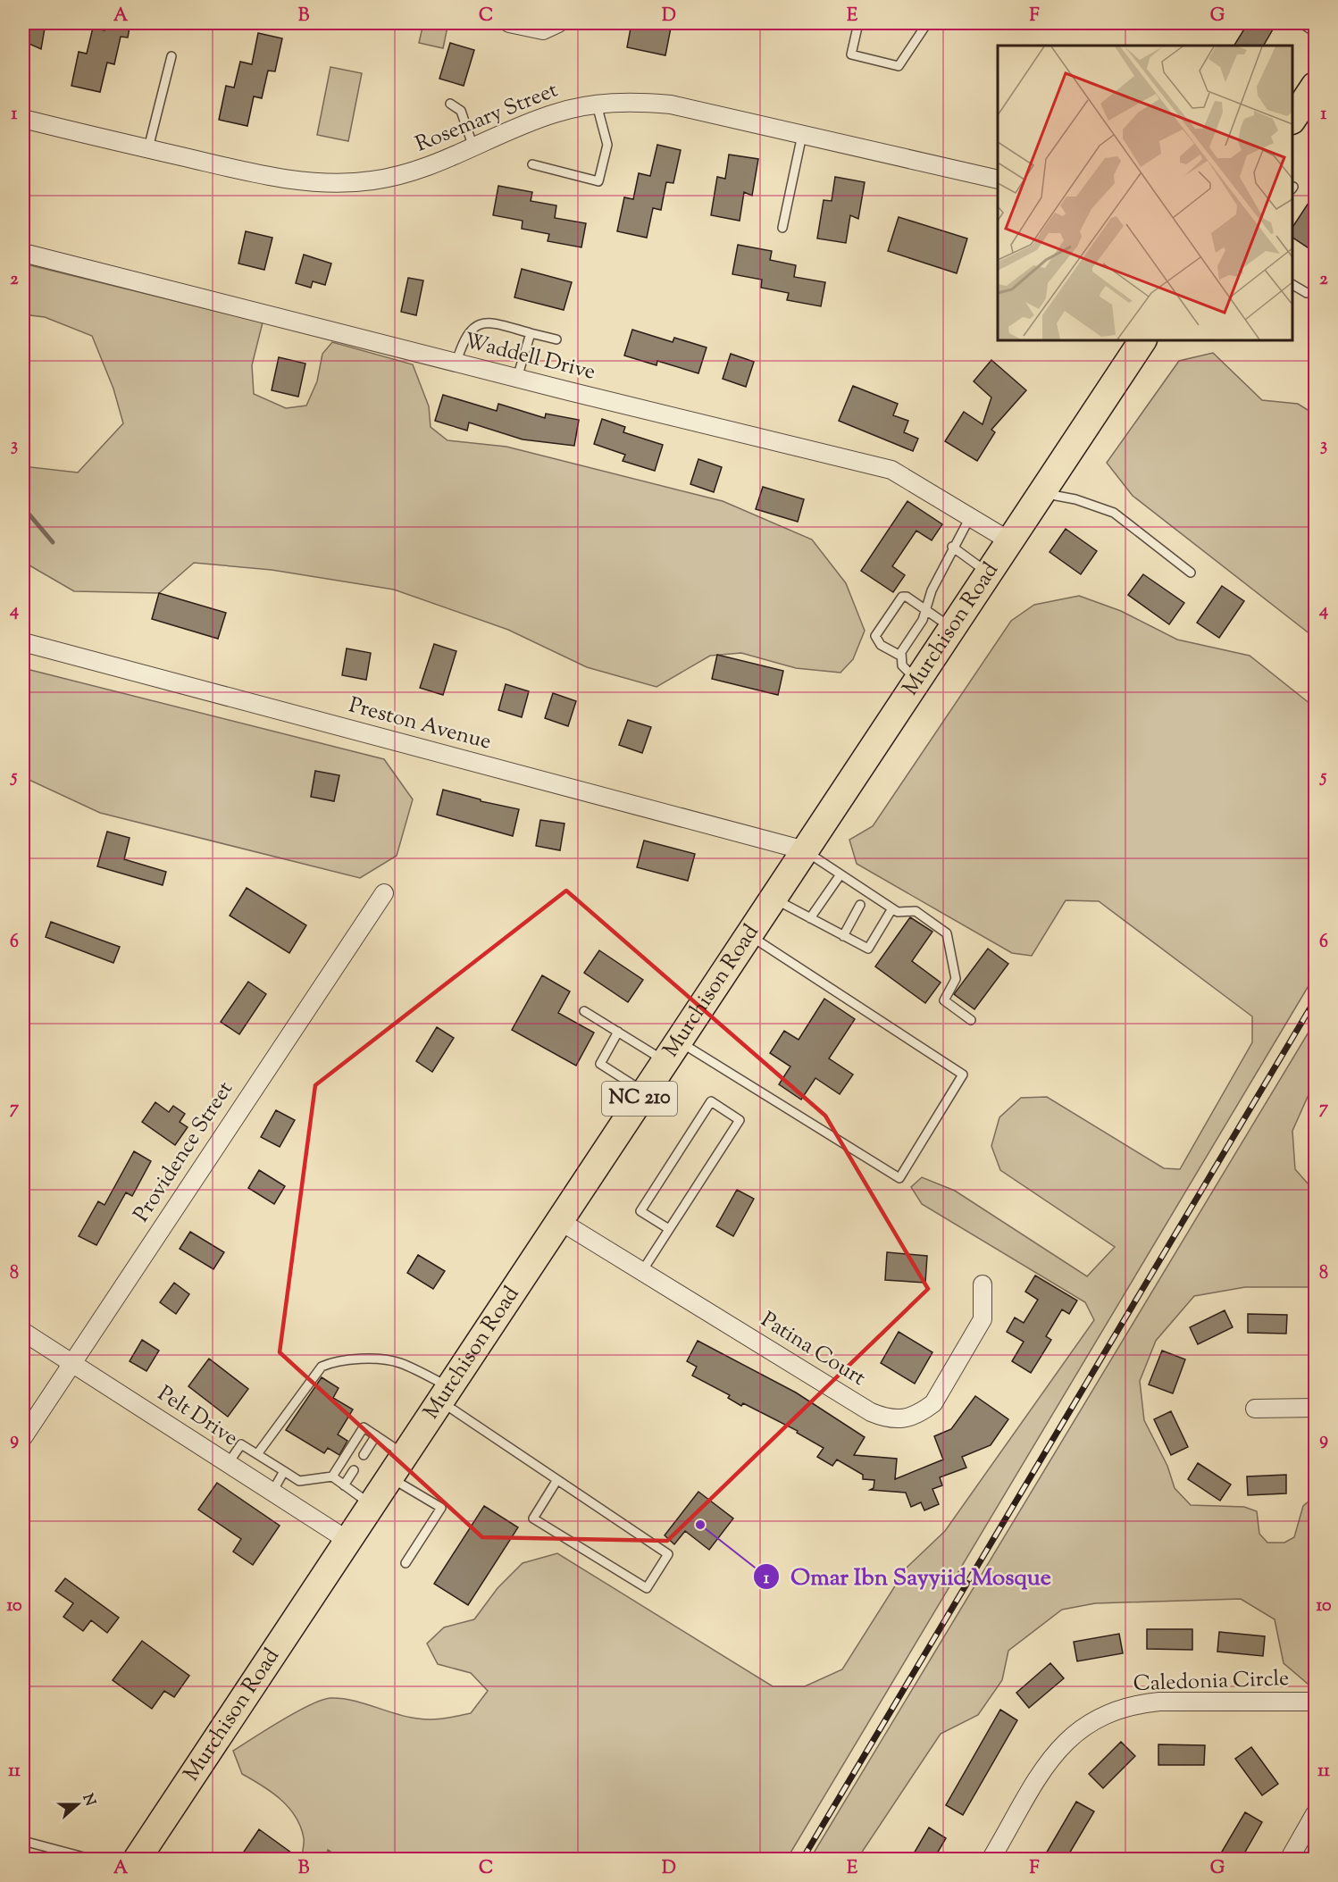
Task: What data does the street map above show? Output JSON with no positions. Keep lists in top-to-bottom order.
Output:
{
  "streets": {
    "main road": ["Murchison Road", "NC 210"],
    "street": [
      "Rosemary Street",
      "Waddell Drive",
      "Preston Avenue",
      "Providence Street",
      "Patina Court",
      "Pelt Drive",
      "Caledonia Circle"
    ]
  },
  "crossings": [
    ["Waddell Drive", "Murchison Road"],
    ["Murchison Road", "Preston Avenue"],
    ["Murchison Road", "Patina Court"],
    ["Murchison Road", "Pelt Drive"],
    ["Providence Street", "Pelt Drive"]
  ],
  "places": ["Omar Ibn Sayyiid Mosque"],
  "north": "right",
  "grid": {
    "columns": [
      "A",
      "B",
      "C",
      "D",
      "E",
      "F",
      "G"
    ],
    "rows": [
      "1",
      "2",
      "3",
      "4",
      "5",
      "6",
      "7",
      "8",
      "9",
      "10",
      "11"
    ]
  }
}
